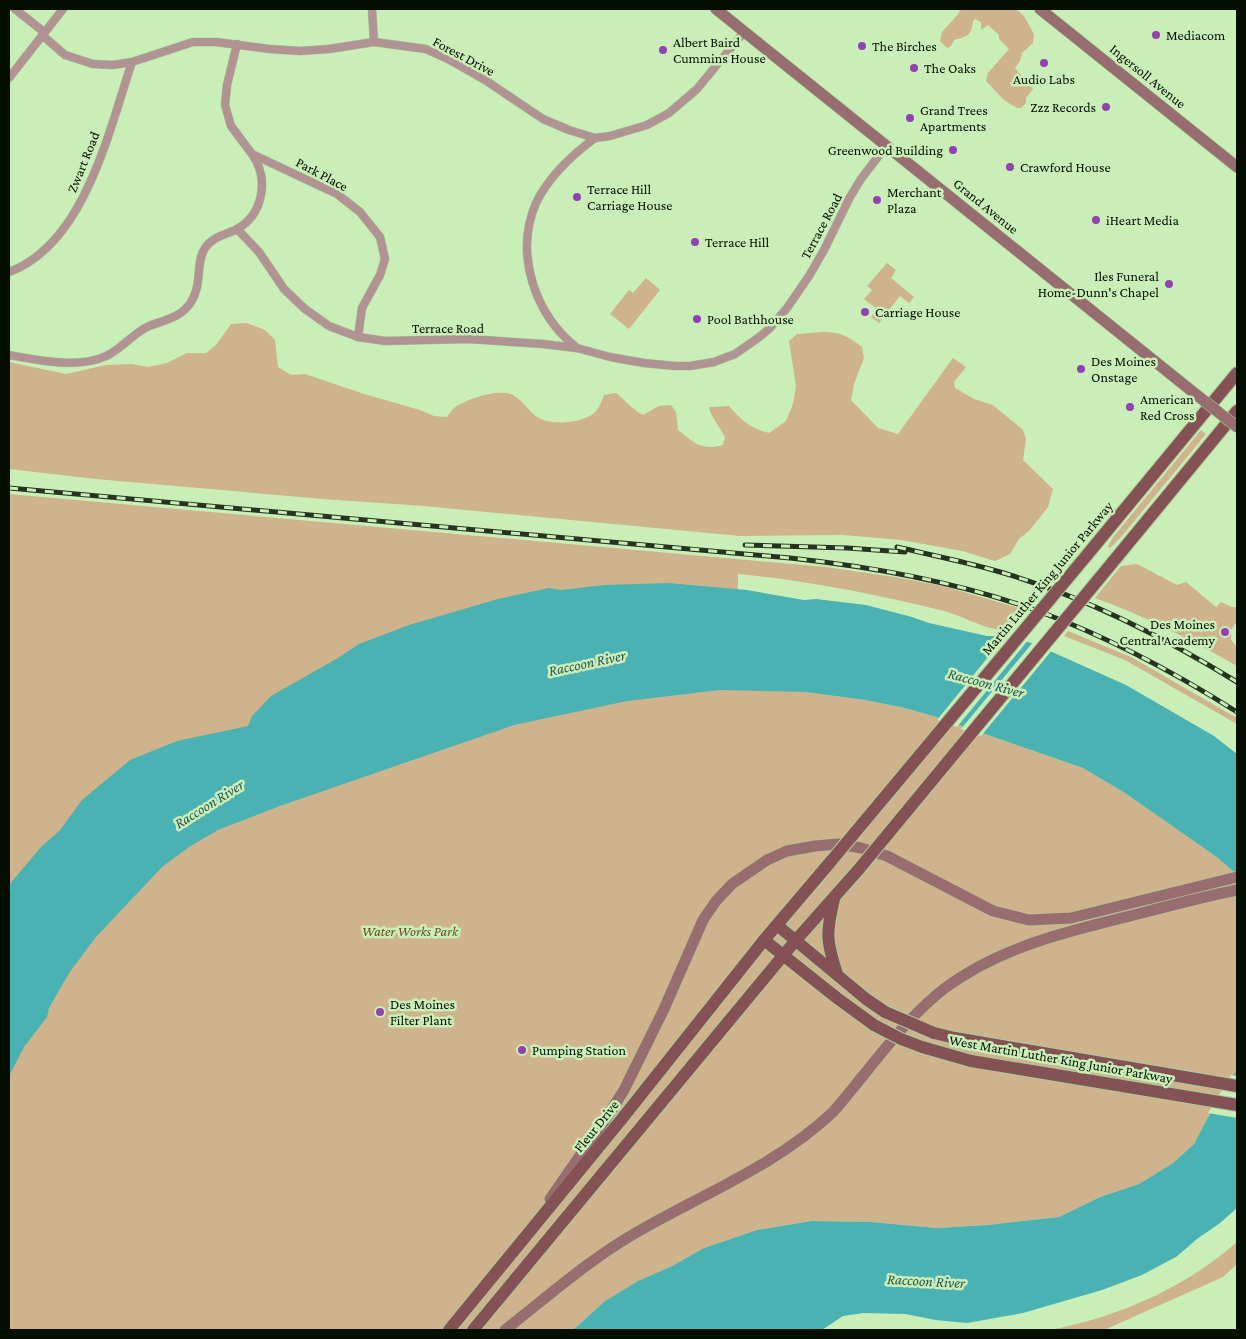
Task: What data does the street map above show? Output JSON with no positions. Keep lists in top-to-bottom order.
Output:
{
  "streets": {
    "main road": [
      "Ingersoll Avenue",
      "Grand Avenue",
      "Martin Luther King Junior Parkway",
      "West Martin Luther King Junior Parkway",
      "Fleur Drive"
    ],
    "street": [
      "Forest Drive",
      "Zwart Road",
      "Park Place",
      "Terrace Road"
    ]
  },
  "crossings": [
    ["Forest Drive", "Zwart Road"],
    ["Forest Drive", "Park Place"],
    ["Forest Drive", "Grand Avenue"],
    ["Park Place", "Terrace Road"],
    ["Grand Avenue", "Terrace Road"],
    ["Martin Luther King Junior Parkway", "West Martin Luther King Junior Parkway"],
    ["Martin Luther King Junior Parkway", "Fleur Drive"],
    ["West Martin Luther King Junior Parkway", "Fleur Drive"]
  ],
  "water": ["Raccoon River"],
  "parks": ["Water Works Park"],
  "places": [
    "Mediacom",
    "The Birches",
    "Albert Baird Cummins House",
    "Audio Labs",
    "The Oaks",
    "Zzz Records",
    "Grand Trees Apartments",
    "Greenwood Building",
    "Crawford House",
    "Terrace Hill Carriage House",
    "Merchant Plaza",
    "iHeart Media",
    "Terrace Hill",
    "Iles Funeral Home-Dunn's Chapel",
    "Carriage House",
    "Pool Bathhouse",
    "Des Moines Onstage",
    "American Red Cross",
    "Des Moines Central Academy",
    "Des Moines Filter Plant",
    "Pumping Station"
  ]
}
